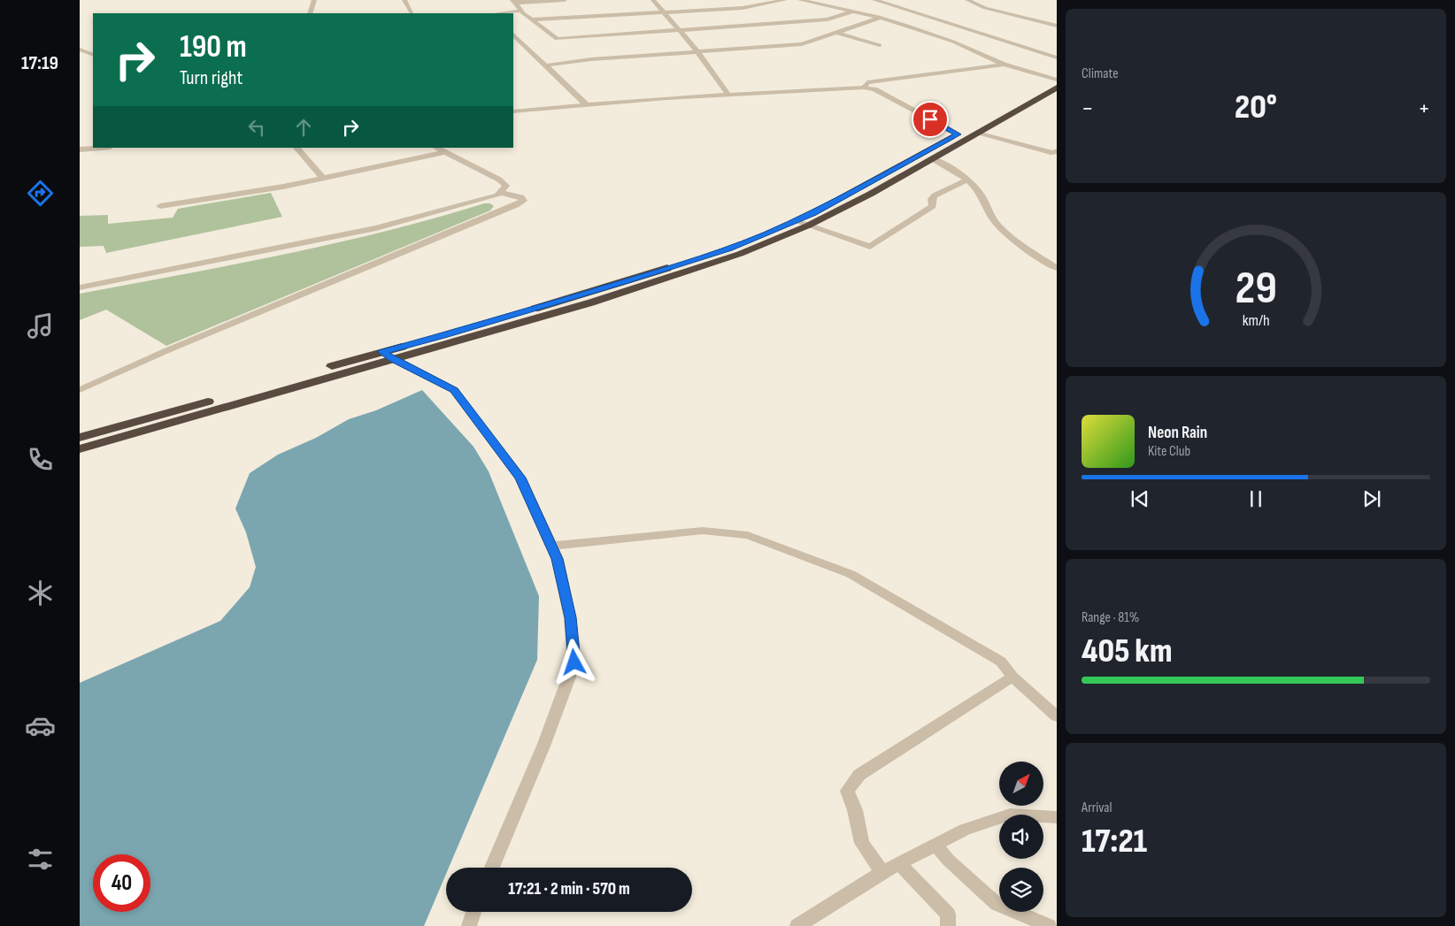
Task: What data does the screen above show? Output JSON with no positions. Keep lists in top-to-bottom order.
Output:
{
  "north": "top right",
  "page": {
    "tabs": "17:19",
    "tile": [
      "Climate",
      ["Range · 81%", "405 km"],
      ["Arrival", "17:21"]
    ],
    "turn": ["190 m", "Turn right"],
    "heat": ["−", "20°", "+"],
    "song": ["Neon Rain", "Kite Club"],
    "limit": "40",
    "trip": "17:21 · 2 min · 570 m",
    "gauge": ["29", "km/h"]
  }
}
